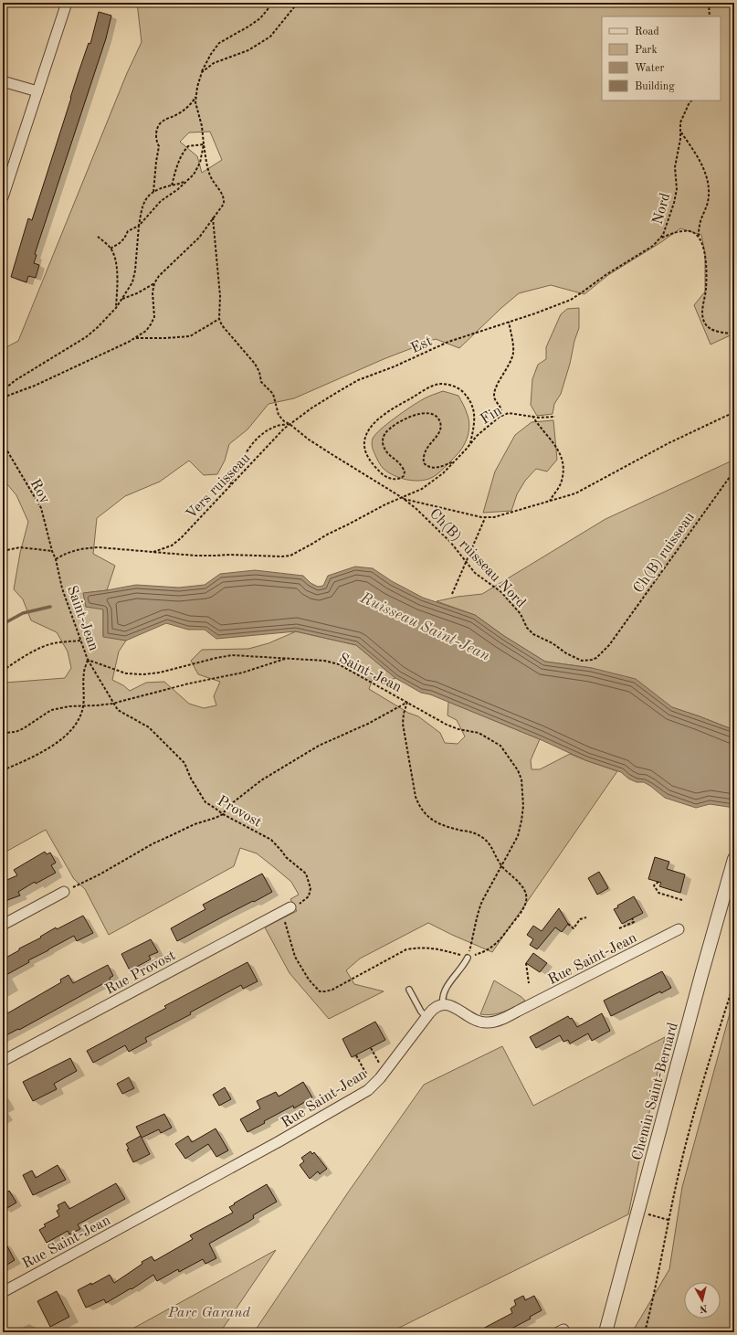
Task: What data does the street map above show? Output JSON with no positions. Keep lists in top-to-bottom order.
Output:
{
  "streets": {
    "street": ["Rue Saint-Jean", "Rue Provost", "Chemin Saint-Bernard"],
    "path": [
      "Nord",
      "Est",
      "Fin",
      "Vers ruisseau",
      "Roy",
      "Ch(B) ruisseau",
      "Ch(B) ruisseau Nord",
      "Saint-Jean",
      "Provost"
    ]
  },
  "crossings": [
    ["Nord", "Est"],
    ["Est", "Vers ruisseau"],
    ["Fin", "Vers ruisseau"],
    ["Fin", "Ch(B) ruisseau Nord"],
    ["Fin", "Saint-Jean"],
    ["Roy", "Saint-Jean"],
    ["Ch(B) ruisseau", "Ch(B) ruisseau Nord"],
    ["Saint-Jean", "Provost"],
    ["Provost", "Rue Provost"]
  ],
  "water": ["Ruisseau Saint-Jean"],
  "parks": ["Parc Garand"],
  "legend": [
    "Road",
    "Park",
    "Water",
    "Building"
  ],
  "north": "bottom"
}
